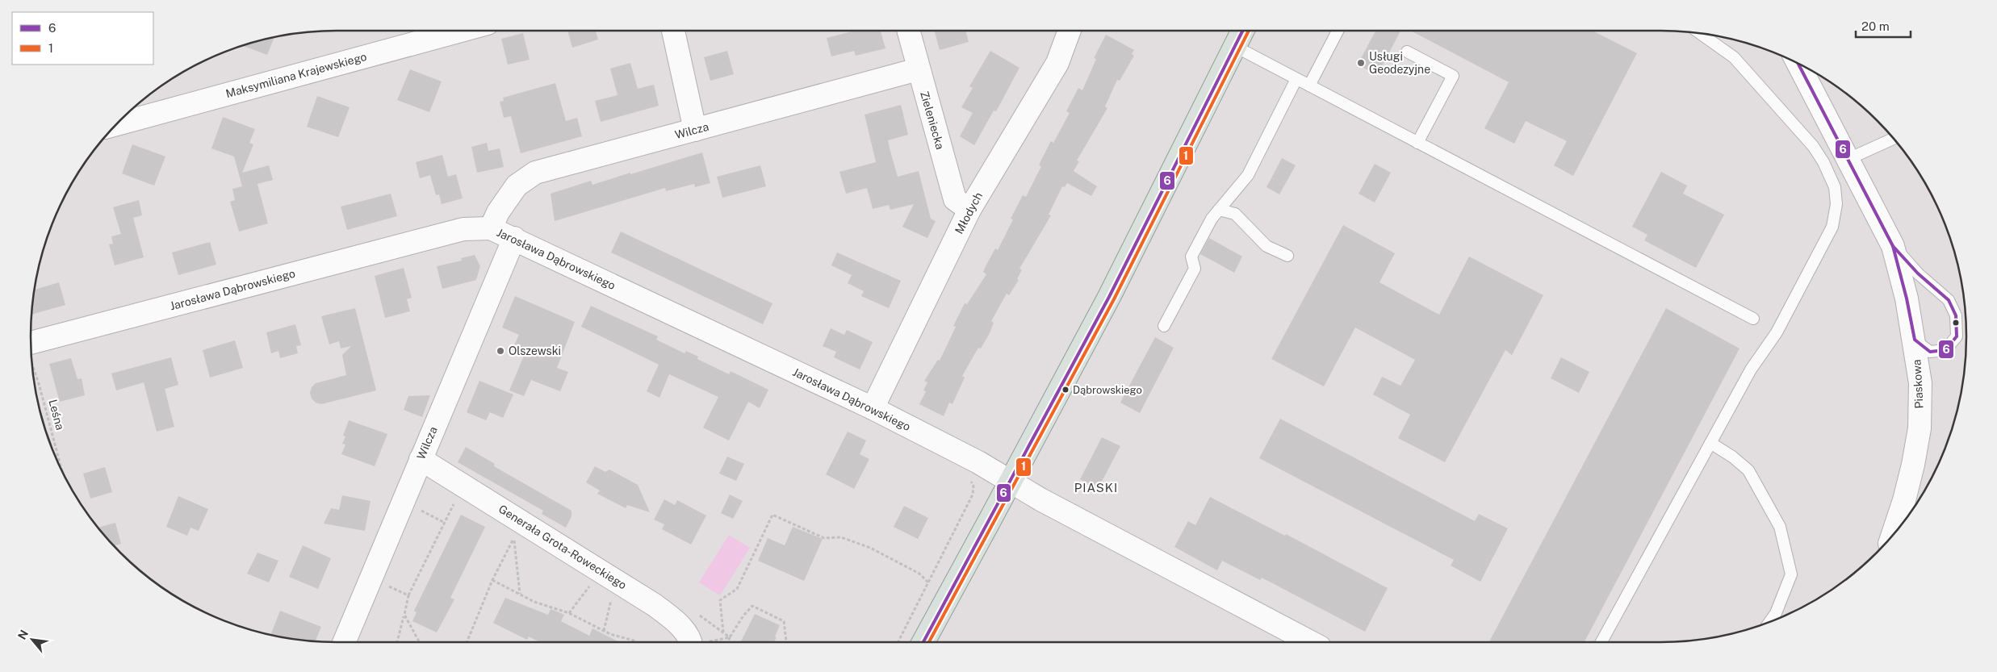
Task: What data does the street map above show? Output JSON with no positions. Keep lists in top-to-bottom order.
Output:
{
  "streets": {
    "street": [
      "Maksymiliana Krajewskiego",
      "Zieleniecka",
      "Wilcza",
      "Młodych",
      "Jarosława Dąbrowskiego",
      "Piaskowa",
      "Generała Grota-Roweckiego"
    ],
    "path": ["Leśna"]
  },
  "crossings": [
    ["Zieleniecka", "Wilcza"],
    ["Zieleniecka", "Młodych"],
    ["Wilcza", "Jarosława Dąbrowskiego"],
    ["Wilcza", "Generała Grota-Roweckiego"],
    ["Młodych", "Jarosława Dąbrowskiego"]
  ],
  "districts": ["PIASKI"],
  "places": ["Usługi Geodezyjne", "Olszewski", "Dąbrowskiego"],
  "lines": ["transit line 6", "transit line 1"],
  "legend": ["6", "1"],
  "scale_bar": "20 m",
  "north": "top left"
}
